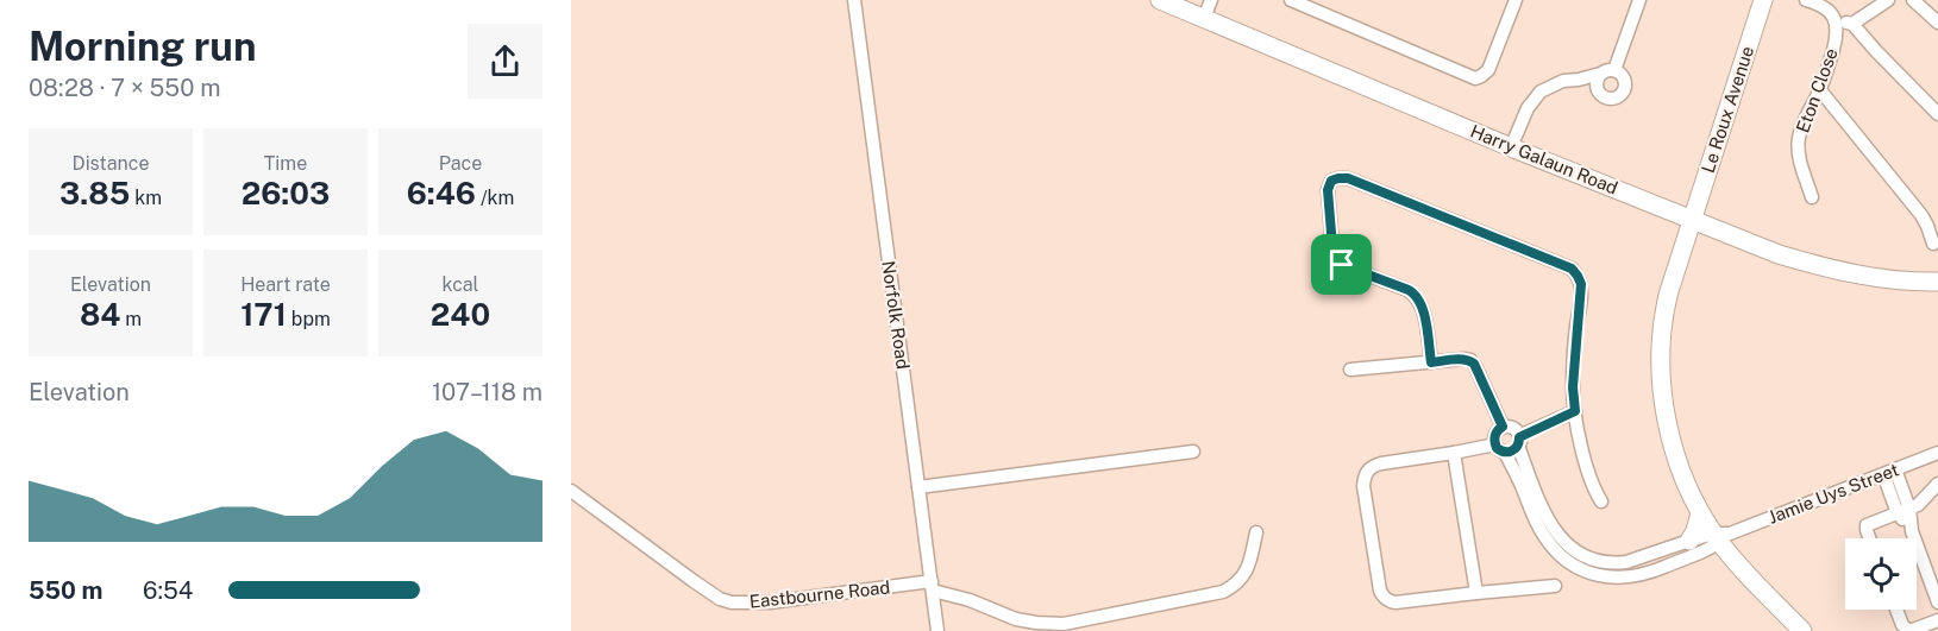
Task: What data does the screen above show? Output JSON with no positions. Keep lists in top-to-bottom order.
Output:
{
  "streets": {
    "main road": ["Le Roux Avenue", "Harry Galaun Road"],
    "street": [
      "Eton Close",
      "Norfolk Road",
      "Jamie Uys Street",
      "Eastbourne Road"
    ]
  },
  "crossings": [
    ["Le Roux Avenue", "Harry Galaun Road"],
    ["Le Roux Avenue", "Jamie Uys Street"],
    ["Norfolk Road", "Eastbourne Road"]
  ],
  "page": {
    "heading": ["Morning run", "08:28 · 7 × 550 m"],
    "stats": [
      ["Distance", "3.85 km"],
      ["Time", "26:03"],
      ["Pace", "6:46 /km"],
      ["Elevation", "84 m"],
      ["Heart rate", "171 bpm"],
      ["kcal", "240"]
    ],
    "chart": ["Elevation", "107–118 m"],
    "list": [
      {
        "name": "550 m",
        "note": "6:54"
      }
    ]
  }
}
